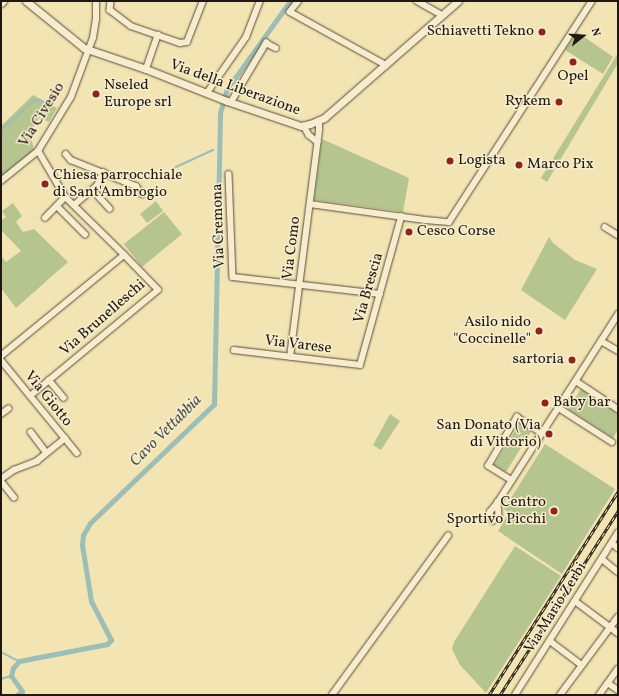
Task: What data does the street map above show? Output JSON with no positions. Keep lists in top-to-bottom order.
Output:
{
  "streets": {
    "street": [
      "Via della Liberazione",
      "Via Civesio",
      "Via Cremona",
      "Via Como",
      "Via Brescia",
      "Via Brunelleschi",
      "Via Varese",
      "Via Giotto",
      "Via Mario Zerbi"
    ]
  },
  "crossings": [
    ["Via della Liberazione", "Via Civesio"],
    ["Via della Liberazione", "Via Como"],
    ["Via Cremona", "Via Como"],
    ["Via Como", "Via Varese"],
    ["Via Brescia", "Via Varese"],
    ["Via Brunelleschi", "Via Giotto"]
  ],
  "water": ["Cavo Vettabbia"],
  "places": [
    "Schiavetti Tekno",
    "Opel",
    "Nseled Europe srl",
    "Rykem",
    "Logista",
    "Marco Pix",
    "Chiesa parrocchiale di Sant'Ambrogio",
    "Cesco Corse",
    "Asilo nido \"Coccinelle\"",
    "sartoria",
    "Baby bar",
    "San Donato (Via di Vittorio)",
    "Centro Sportivo Picchi"
  ],
  "north": "right"
}
